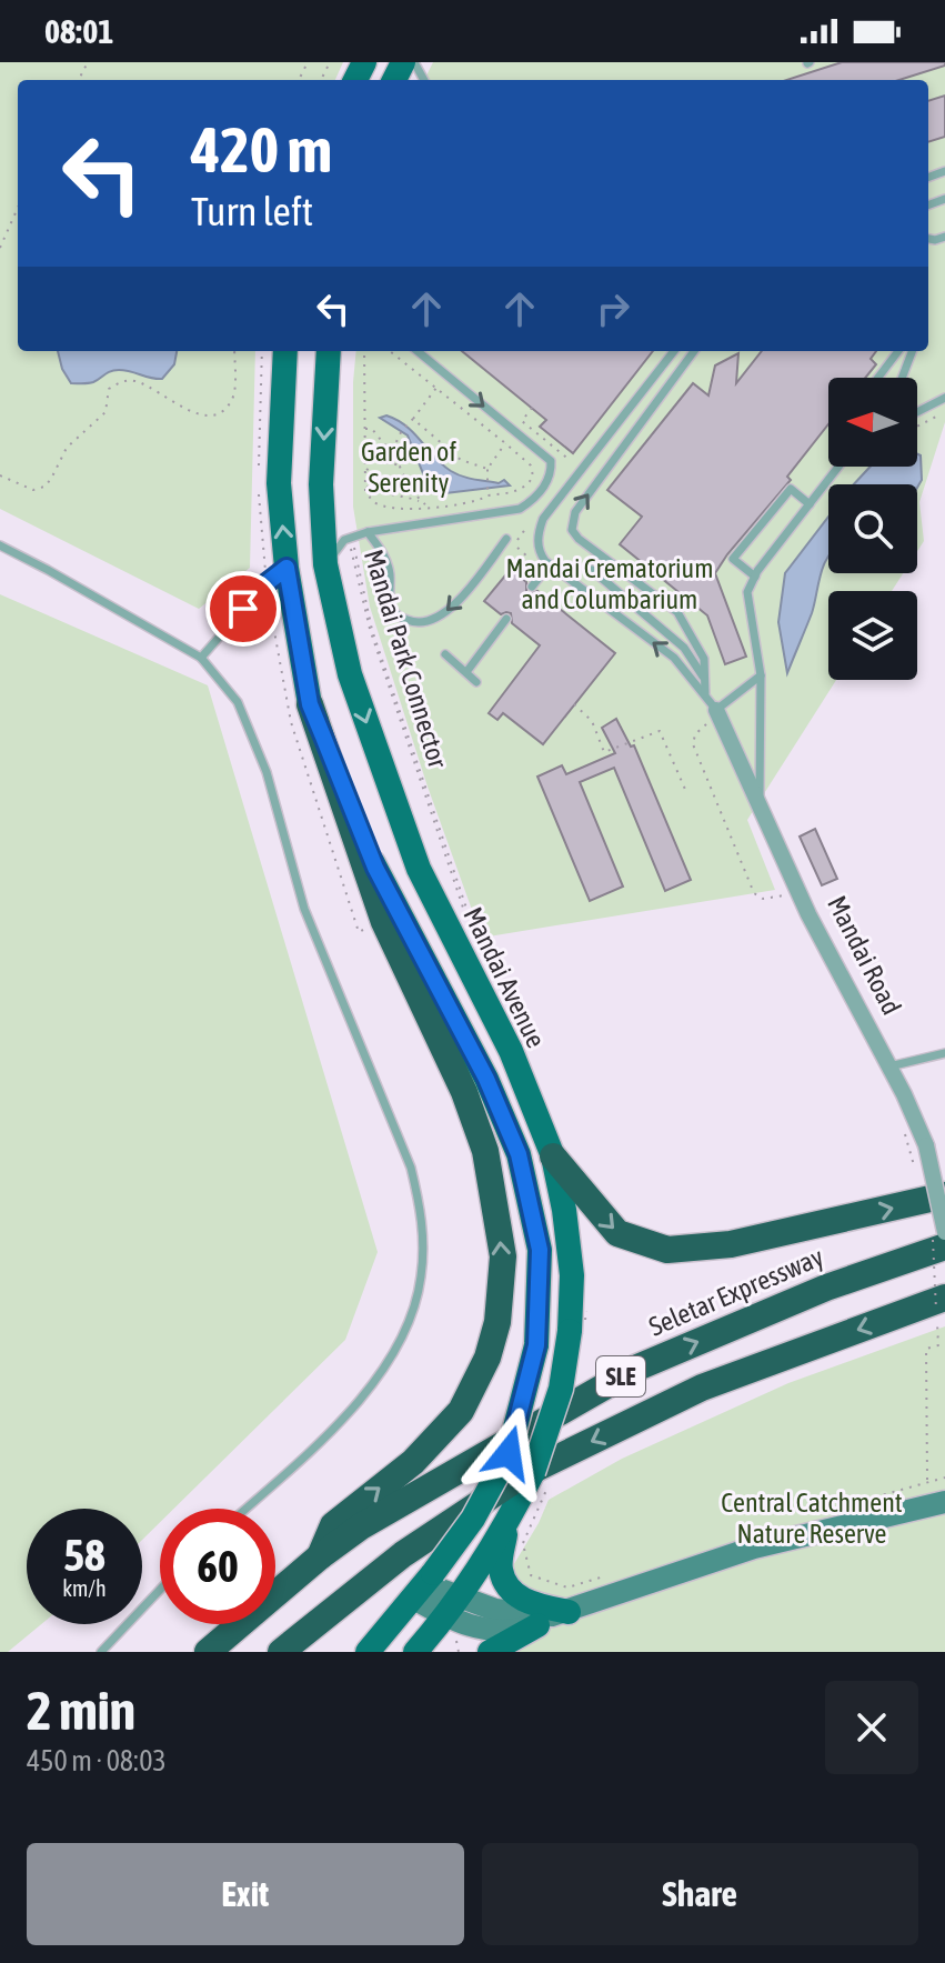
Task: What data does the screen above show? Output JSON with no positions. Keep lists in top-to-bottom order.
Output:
{
  "streets": {
    "highway": ["Seletar Expressway", "SLE"],
    "main road": ["Mandai Avenue"],
    "street": ["Mandai Road"],
    "path": ["Mandai Park Connector"]
  },
  "parks": ["Garden of Serenity", "Mandai Crematorium and Columbarium", "Central Catchment Nature Reserve"],
  "north": "left",
  "page": {
    "status": "08:01",
    "turn": ["420 m", "Turn left"],
    "speed": "58 km/h",
    "limit": "60",
    "heading": ["2 min", "450 m · 08:03"],
    "buttons": ["Exit", "Share"]
  }
}
